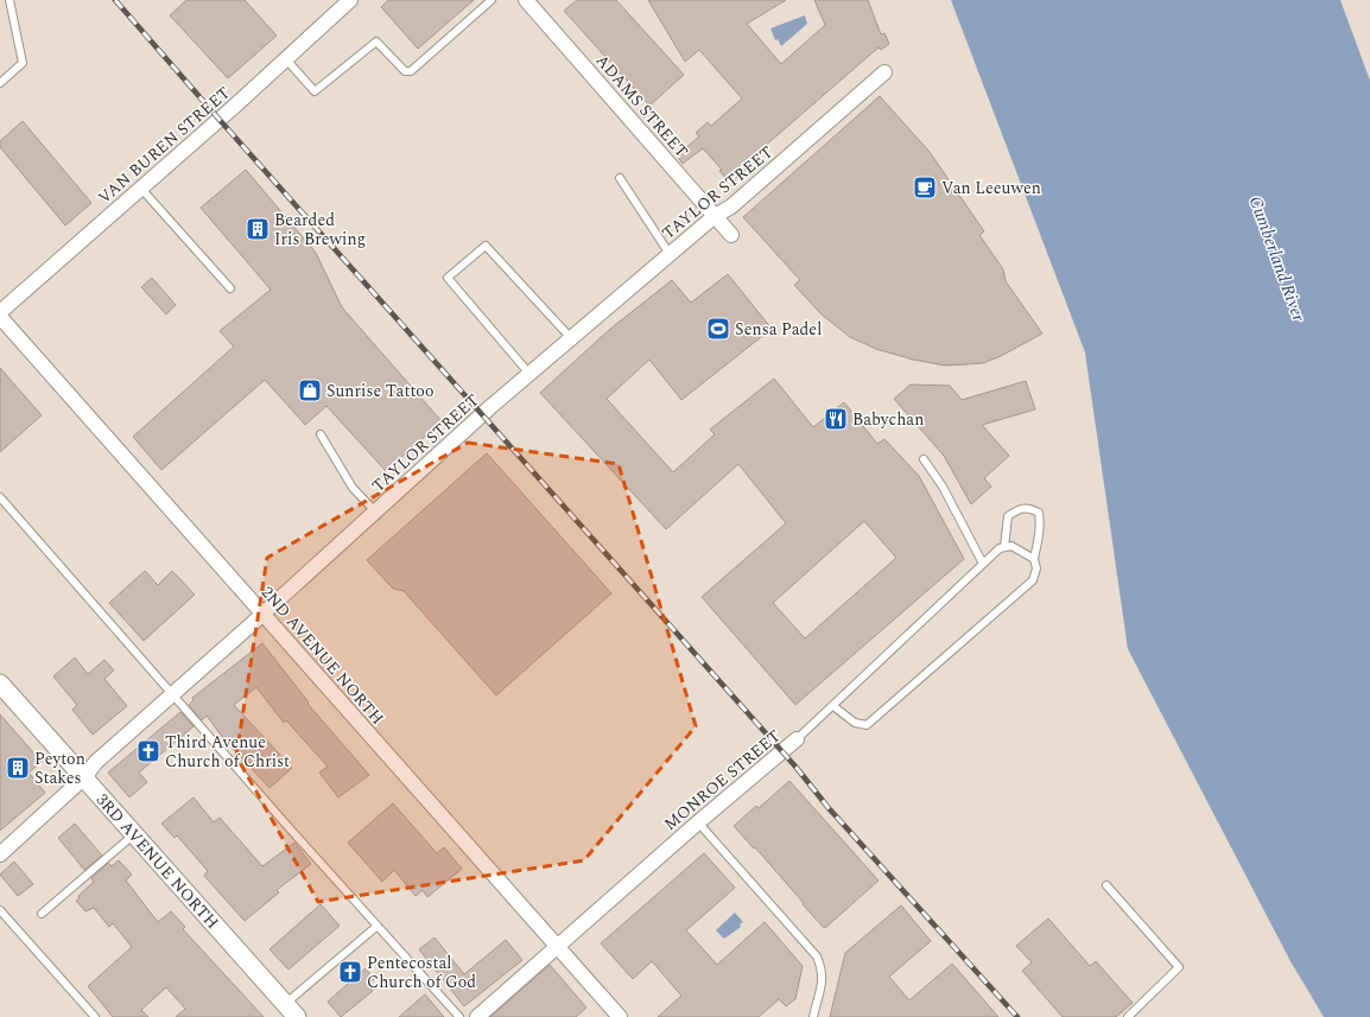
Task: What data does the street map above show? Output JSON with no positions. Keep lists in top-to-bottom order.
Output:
{
  "streets": {
    "street": [
      "ADAMS STREET",
      "VAN BUREN STREET",
      "TAYLOR STREET",
      "2ND AVENUE NORTH",
      "MONROE STREET",
      "3RD AVENUE NORTH"
    ]
  },
  "crossings": [
    ["ADAMS STREET", "TAYLOR STREET"],
    ["TAYLOR STREET", "2ND AVENUE NORTH"],
    ["TAYLOR STREET", "3RD AVENUE NORTH"],
    ["2ND AVENUE NORTH", "MONROE STREET"]
  ],
  "water": ["Cumberland River"],
  "places": {
    "cafe": ["Van Leeuwen"],
    "building": ["Bearded Iris Brewing", "Peyton Stakes"],
    "sports": ["Sensa Padel"],
    "shop": ["Sunrise Tattoo"],
    "restaurant": ["Babychan"],
    "church": ["Third Avenue Church of Christ", "Pentecostal Church of God"]
  }
}
